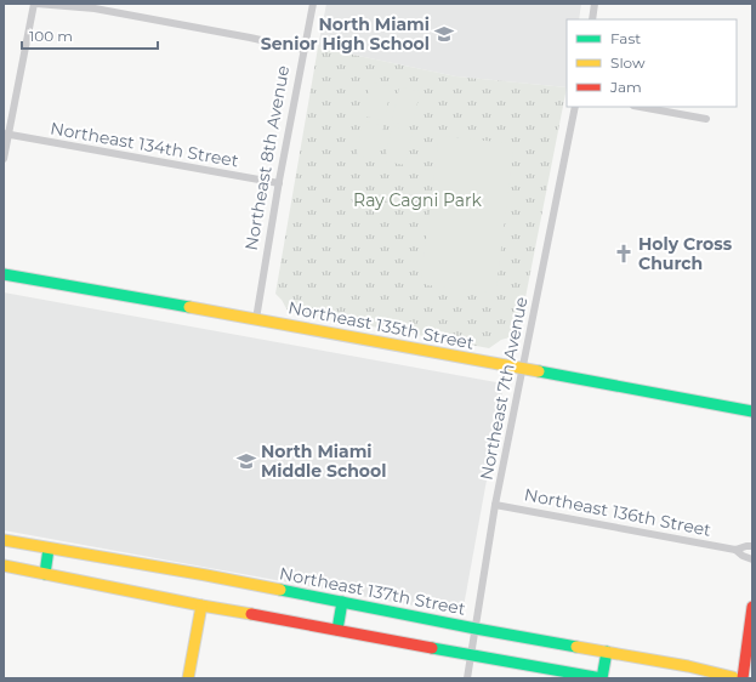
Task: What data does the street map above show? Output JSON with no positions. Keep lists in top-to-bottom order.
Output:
{
  "streets": {
    "street": [
      "Northeast 134th Street",
      "Northeast 8th Avenue",
      "Northeast 135th Street",
      "Northeast 7th Avenue",
      "Northeast 136th Street",
      "Northeast 137th Street"
    ]
  },
  "crossings": [
    ["Northeast 134th Street", "Northeast 8th Avenue"],
    ["Northeast 8th Avenue", "Northeast 135th Street"],
    ["Northeast 135th Street", "Northeast 7th Avenue"],
    ["Northeast 7th Avenue", "Northeast 136th Street"],
    ["Northeast 7th Avenue", "Northeast 137th Street"]
  ],
  "parks": ["Ray Cagni Park"],
  "places": {
    "school or university": ["North Miami Senior High School", "North Miami Middle School"],
    "church": ["Holy Cross Church"]
  },
  "legend": ["Fast", "Slow", "Jam"],
  "scale_bar": "100 m"
}
